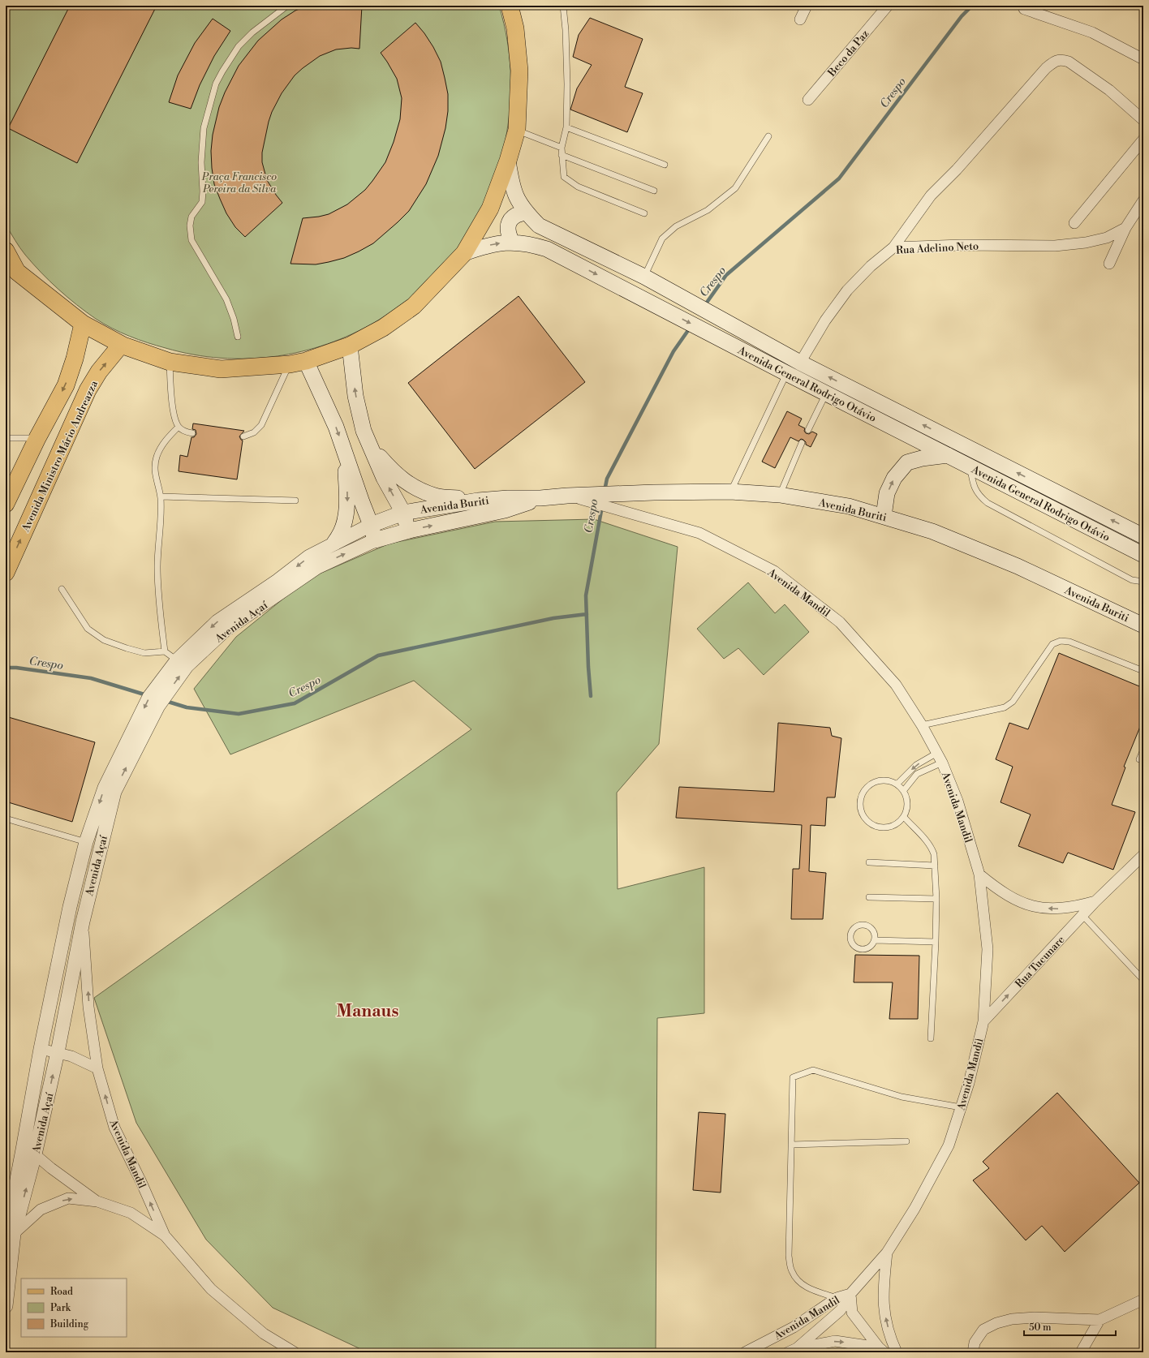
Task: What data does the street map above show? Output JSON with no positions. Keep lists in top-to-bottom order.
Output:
{
  "streets": {
    "main road": ["Avenida General Rodrigo Otávio", "Avenida Ministro Mário Andreazza", "Avenida Buriti"],
    "street": [
      "Beco da Paz",
      "Rua Adelino Neto",
      "Avenida Mandil",
      "Avenida Açaí",
      "Rua Tucunare"
    ]
  },
  "crossings": [
    ["Rua Adelino Neto", "Avenida General Rodrigo Otávio"],
    ["Avenida Buriti", "Avenida Mandil"],
    ["Avenida Buriti", "Avenida Açaí"],
    ["Avenida Mandil", "Avenida Açaí"],
    ["Avenida Mandil", "Rua Tucunare"]
  ],
  "districts": ["Manaus"],
  "water": ["Crespo"],
  "parks": ["Praça Francisco Pereira da Silva"],
  "legend": ["Road", "Park", "Building"],
  "scale_bar": "50 m"
}
